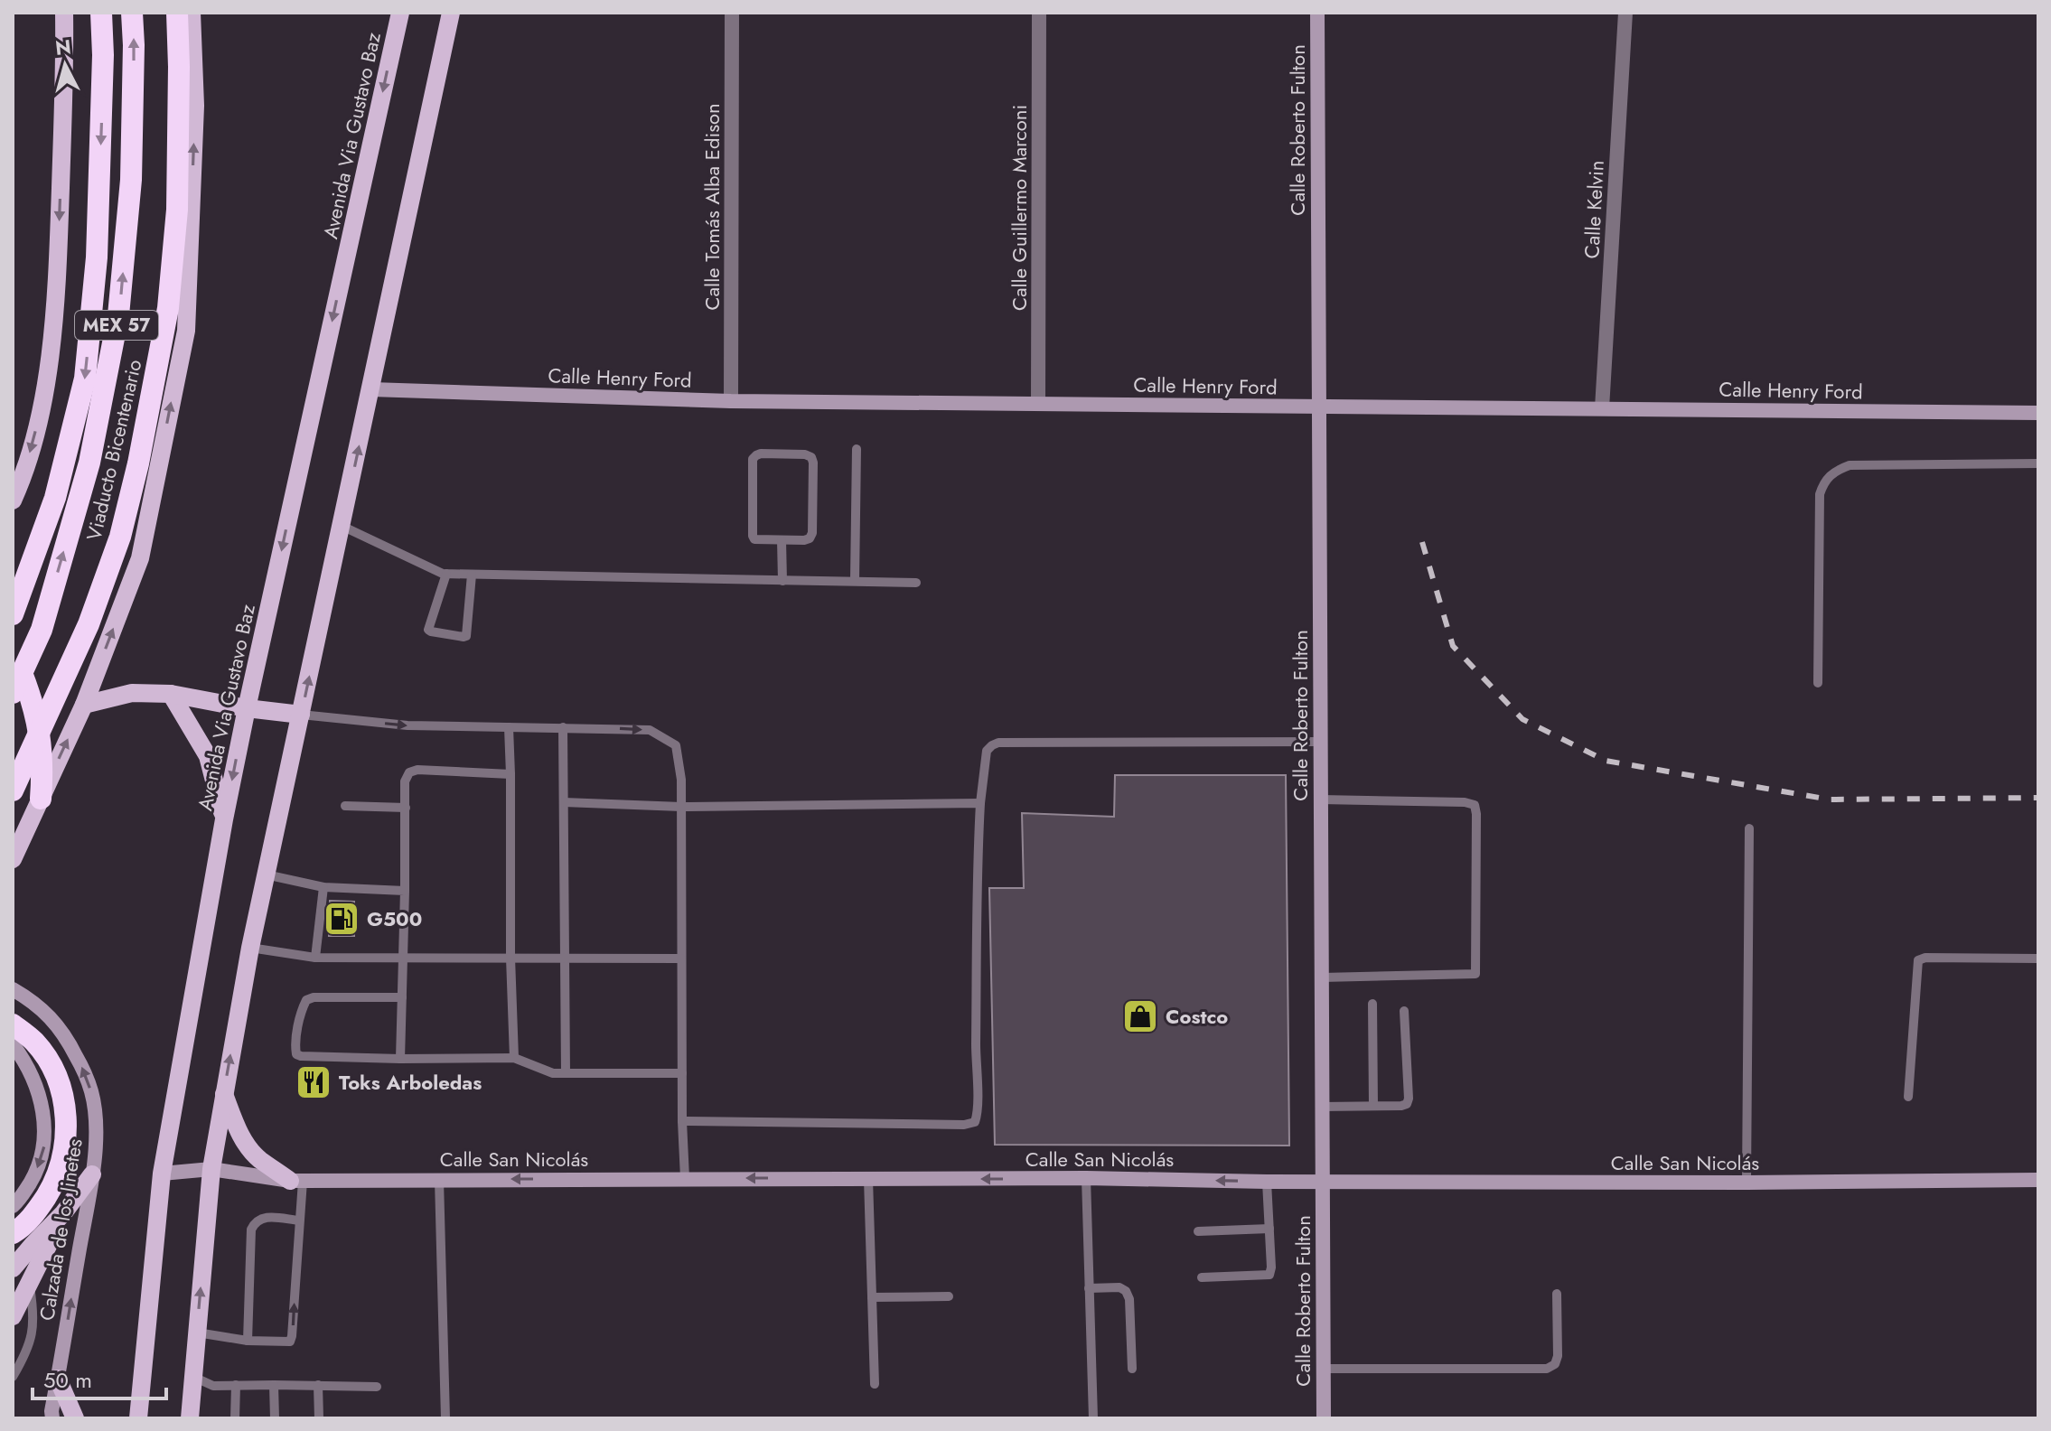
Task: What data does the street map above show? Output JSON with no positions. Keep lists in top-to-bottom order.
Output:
{
  "streets": {
    "highway": ["MEX 57", "Viaducto Bicentenario"],
    "main road": ["Avenida Via Gustavo Baz"],
    "street": [
      "Calle Roberto Fulton",
      "Calle Tomás Alba Edison",
      "Calle Guillermo Marconi",
      "Calle Kelvin",
      "Calle Henry Ford",
      "Calle San Nicolás",
      "Calzada de los Jinetes"
    ]
  },
  "crossings": [
    ["Calle Roberto Fulton", "Calle Henry Ford"],
    ["Calle Roberto Fulton", "Calle San Nicolás"],
    ["Avenida Via Gustavo Baz", "Calle San Nicolás"],
    ["Calle Tomás Alba Edison", "Calle Henry Ford"],
    ["Calle Guillermo Marconi", "Calle Henry Ford"],
    ["Calle Kelvin", "Calle Henry Ford"]
  ],
  "one_way": ["Calle San Nicolás"],
  "places": {
    "fuel station": ["G500"],
    "shop": ["Costco"],
    "restaurant": ["Toks Arboledas"]
  },
  "scale_bar": "50 m",
  "north": "top"
}
